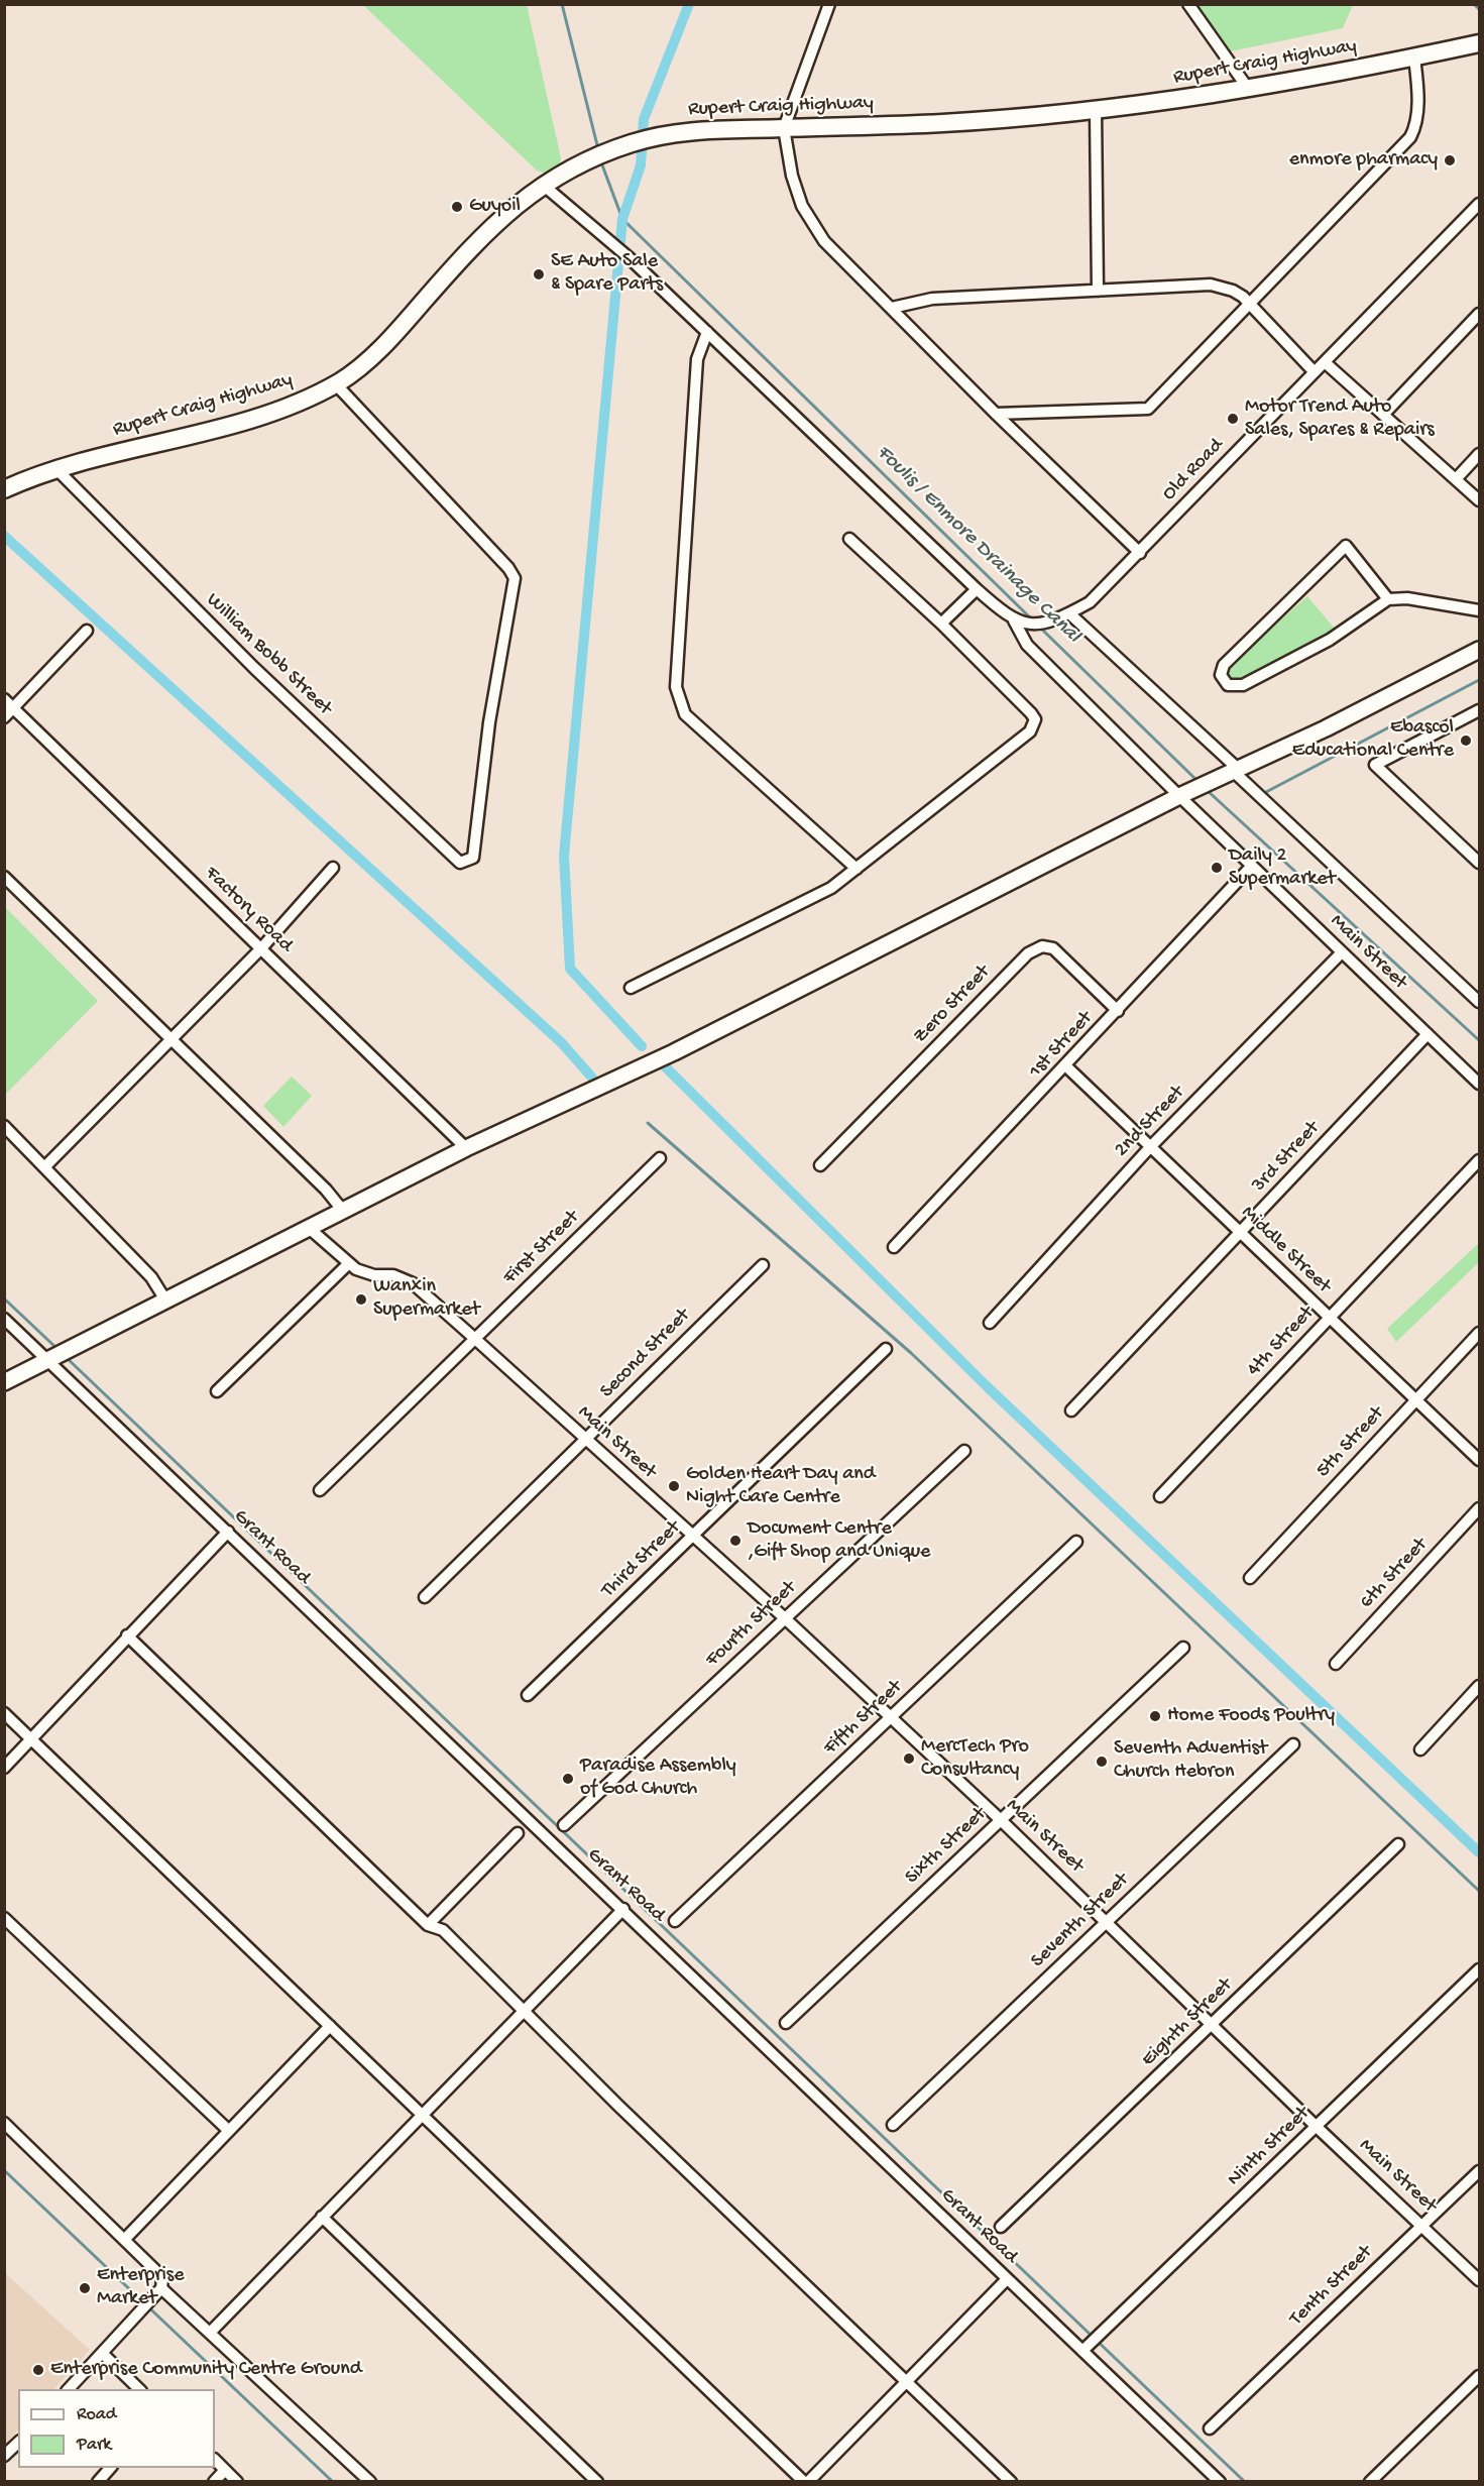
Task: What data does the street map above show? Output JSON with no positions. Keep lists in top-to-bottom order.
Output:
{
  "streets": {
    "main road": ["Rupert Craig Highway"],
    "street": [
      "Old Road",
      "William Bobb Street",
      "Factory Road",
      "Main Street",
      "Zero Street",
      "1st Street",
      "2nd Street",
      "3rd Street",
      "First Street",
      "Middle Street",
      "4th Street",
      "Second Street",
      "5th Street",
      "Grant Road",
      "Third Street",
      "6th Street",
      "Fourth Street",
      "Fifth Street",
      "Sixth Street",
      "Seventh Street",
      "Eighth Street",
      "Ninth Street",
      "Tenth Street"
    ]
  },
  "crossings": [
    ["Rupert Craig Highway", "William Bobb Street"],
    ["Old Road", "Main Street"],
    ["Main Street", "1st Street"],
    ["Main Street", "2nd Street"],
    ["Main Street", "3rd Street"],
    ["Main Street", "First Street"],
    ["Main Street", "Second Street"],
    ["Main Street", "Third Street"],
    ["Main Street", "Fourth Street"],
    ["Main Street", "Fifth Street"],
    ["Main Street", "Sixth Street"],
    ["Main Street", "Seventh Street"],
    ["Main Street", "Eighth Street"],
    ["Main Street", "Ninth Street"],
    ["Main Street", "Tenth Street"],
    ["Zero Street", "1st Street"],
    ["1st Street", "Middle Street"],
    ["2nd Street", "Middle Street"],
    ["3rd Street", "Middle Street"],
    ["Middle Street", "4th Street"],
    ["Middle Street", "5th Street"],
    ["Grant Road", "Ninth Street"]
  ],
  "water": ["Foulis / Enmore Drainage Canal"],
  "places": [
    "enmore pharmacy",
    "Guyoil",
    "SE Auto Sale & Spare Parts",
    "Motor Trend Auto Sales, Spares & Repairs",
    "Ebascol Educational Centre",
    "Daily 2 Supermarket",
    "Wanxin Supermarket",
    "Golden Heart Day and Night Care Centre",
    "Document Centre ,Gift Shop and Unique",
    "Home Foods Poultry",
    "MercTech Pro Consultancy",
    "Seventh Adventist Church Hebron",
    "Paradise Assembly of God Church",
    "Enterprise Market",
    "Enterprise Community Centre Ground"
  ],
  "legend": ["Road", "Park"]
}
